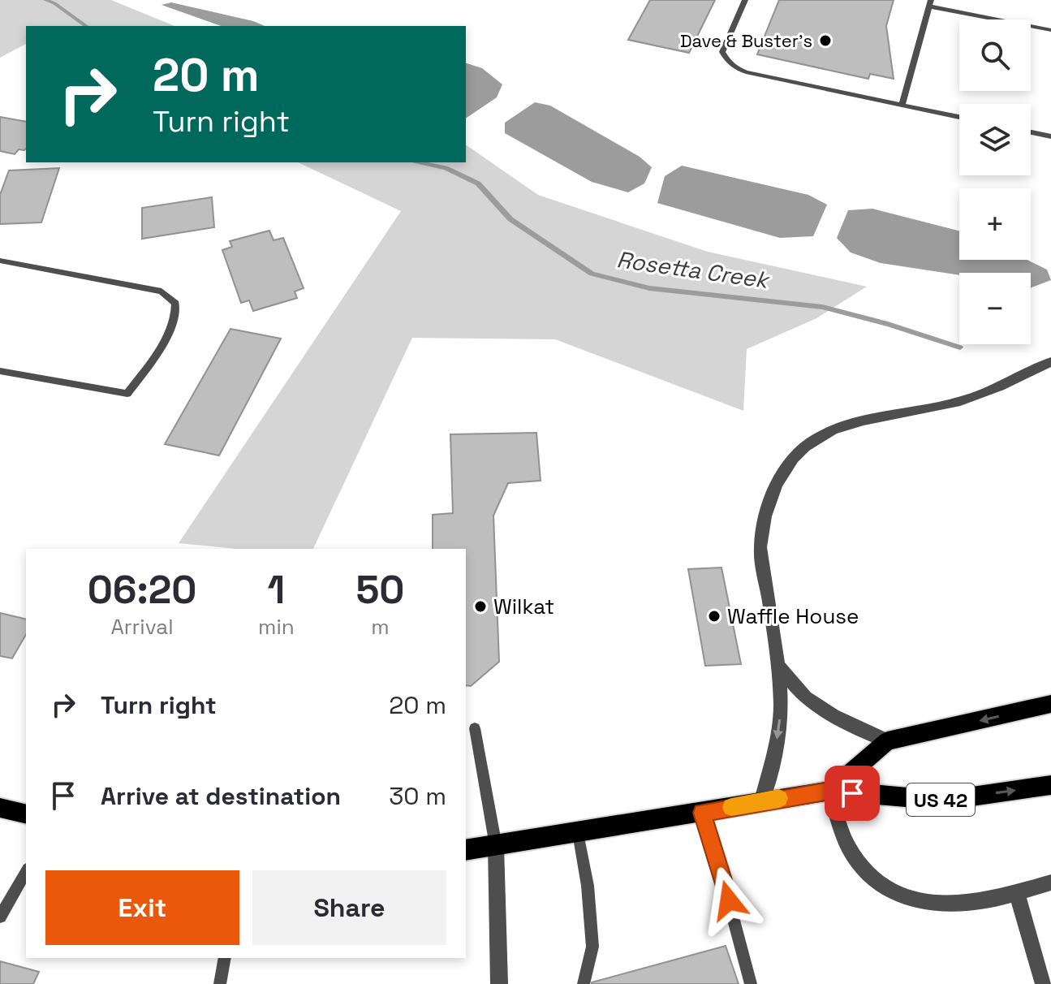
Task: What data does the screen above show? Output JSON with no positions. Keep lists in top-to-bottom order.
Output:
{
  "streets": {
    "main road": ["US 42"]
  },
  "water": ["Rosetta Creek"],
  "places": ["Dave & Buster's", "Wilkat", "Waffle House"],
  "page": {
    "map_buttons": ["+", "−"],
    "turn": ["20 m", "Turn right"],
    "eta": [
      "06:20",
      "Arrival",
      "1",
      "min",
      "50",
      "m"
    ],
    "list": [
      {
        "name": "Turn right",
        "value": "20 m"
      },
      {
        "name": "Arrive at destination",
        "value": "30 m"
      }
    ],
    "buttons": ["Exit", "Share"]
  }
}
